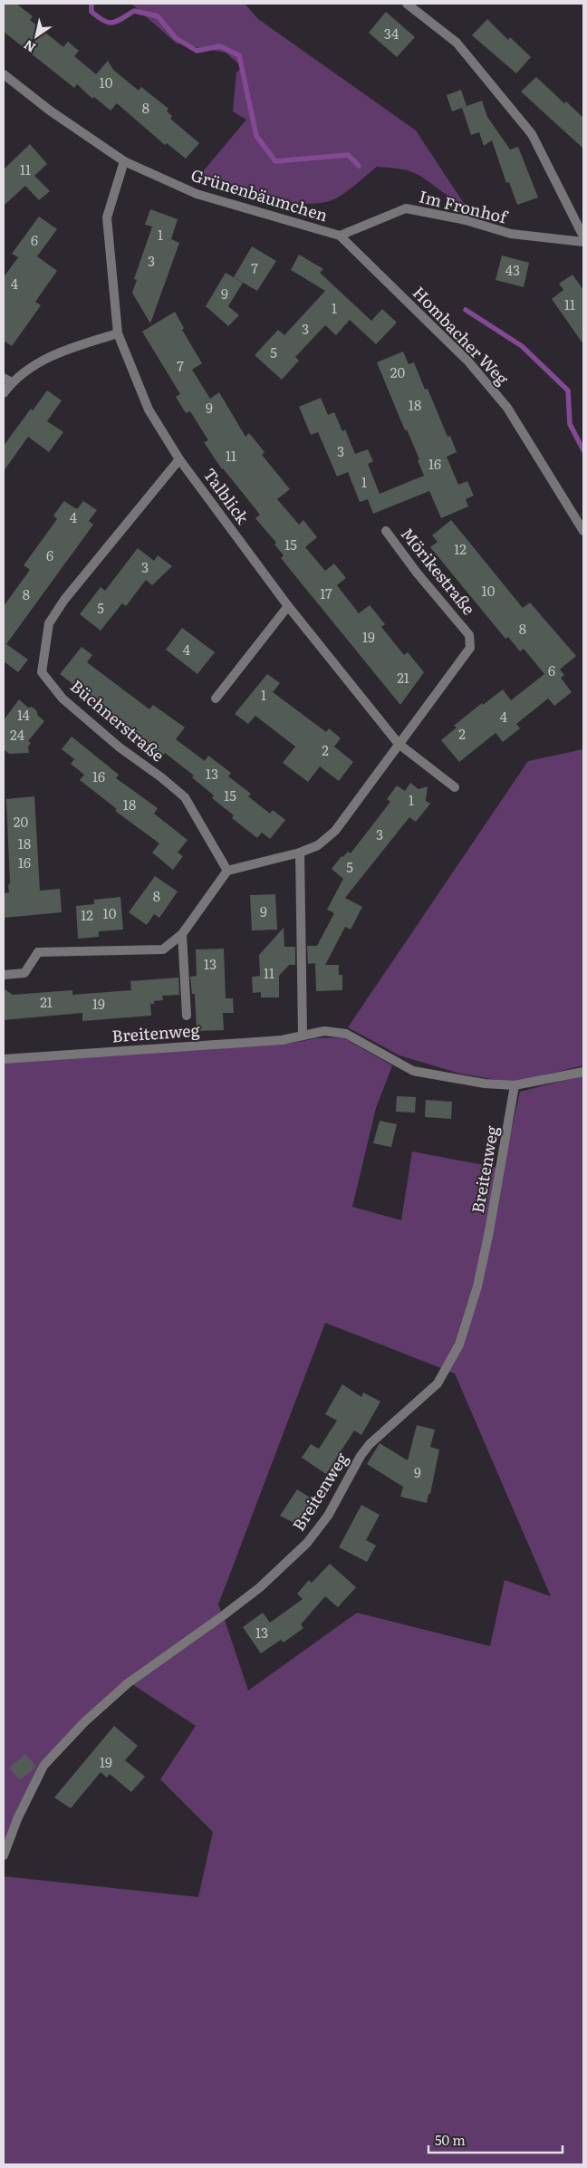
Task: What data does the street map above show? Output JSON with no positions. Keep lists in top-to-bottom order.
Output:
{
  "streets": {
    "street": [
      "Grünenbäumchen",
      "Im Fronhof",
      "Hombacher Weg",
      "Talblick",
      "Mörikestraße",
      "Büchnerstraße",
      "Breitenweg"
    ]
  },
  "crossings": [
    ["Grünenbäumchen", "Im Fronhof"],
    ["Grünenbäumchen", "Hombacher Weg"],
    ["Grünenbäumchen", "Talblick"],
    ["Talblick", "Mörikestraße"],
    ["Talblick", "Büchnerstraße"],
    ["Mörikestraße", "Büchnerstraße"]
  ],
  "house_numbers": [
    "34",
    "10",
    "8",
    "11",
    "1",
    "6",
    "3",
    "7",
    "43",
    "4",
    "9",
    "11",
    "1",
    "3",
    "5",
    "7",
    "20",
    "18",
    "9",
    "3",
    "11",
    "16",
    "1",
    "4",
    "15",
    "12",
    "6",
    "3",
    "10",
    "17",
    "8",
    "5",
    "8",
    "19",
    "4",
    "6",
    "21",
    "1",
    "14",
    "4",
    "2",
    "24",
    "2",
    "13",
    "16",
    "15",
    "1",
    "18",
    "20",
    "3",
    "18",
    "16",
    "5",
    "8",
    "9",
    "10",
    "12",
    "13",
    "11",
    "21",
    "19",
    "9",
    "13",
    "19"
  ],
  "scale_bar": "50 m",
  "north": "bottom left"
}
